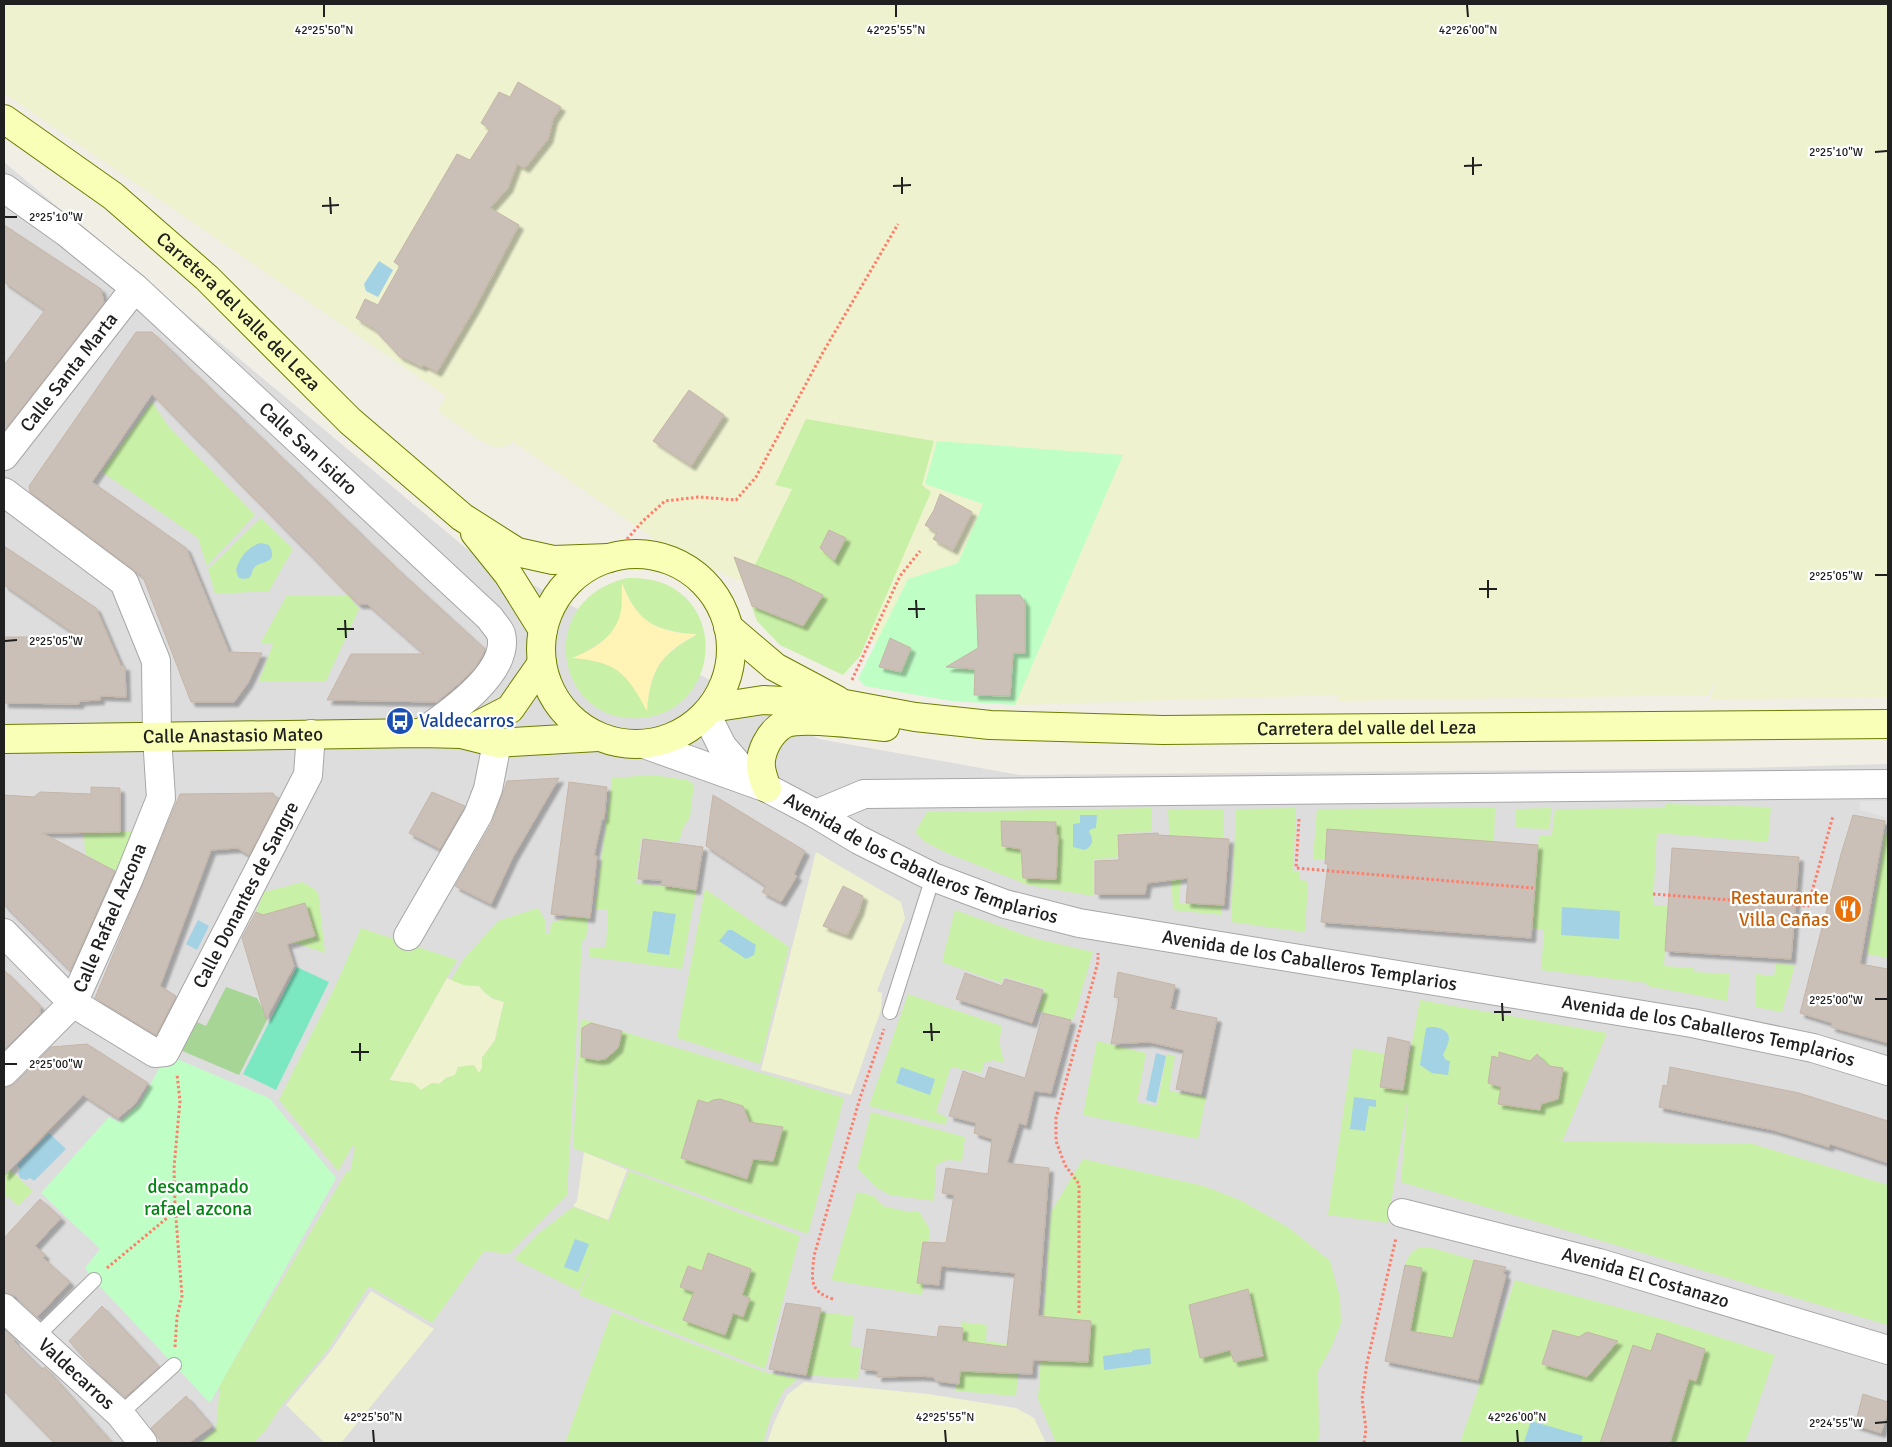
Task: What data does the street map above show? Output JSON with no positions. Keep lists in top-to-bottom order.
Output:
{
  "streets": {
    "main road": ["Carretera del valle del Leza", "Calle Anastasio Mateo"],
    "street": [
      "Calle Santa Marta",
      "Calle San Isidro",
      "Avenida de los Caballeros Templarios",
      "Calle Donantes de Sangre",
      "Calle Rafael Azcona",
      "Avenida El Costanazo",
      "Valdecarros"
    ]
  },
  "crossings": [
    ["Calle Santa Marta", "Calle San Isidro"],
    ["Calle San Isidro", "Calle Anastasio Mateo"],
    ["Calle Anastasio Mateo", "Calle Donantes de Sangre"],
    ["Calle Anastasio Mateo", "Calle Rafael Azcona"]
  ],
  "parks": ["descampado rafael azcona"],
  "places": {
    "bus stop": ["Valdecarros"],
    "restaurant": ["Restaurante Villa Cañas"]
  },
  "coordinates": [
    "42°25'50\"N",
    "42°25'55\"N",
    "42°26'00\"N",
    "2°25'10\"W",
    "2°25'05\"W",
    "2°25'00\"W",
    "2°24'55\"W"
  ]
}
